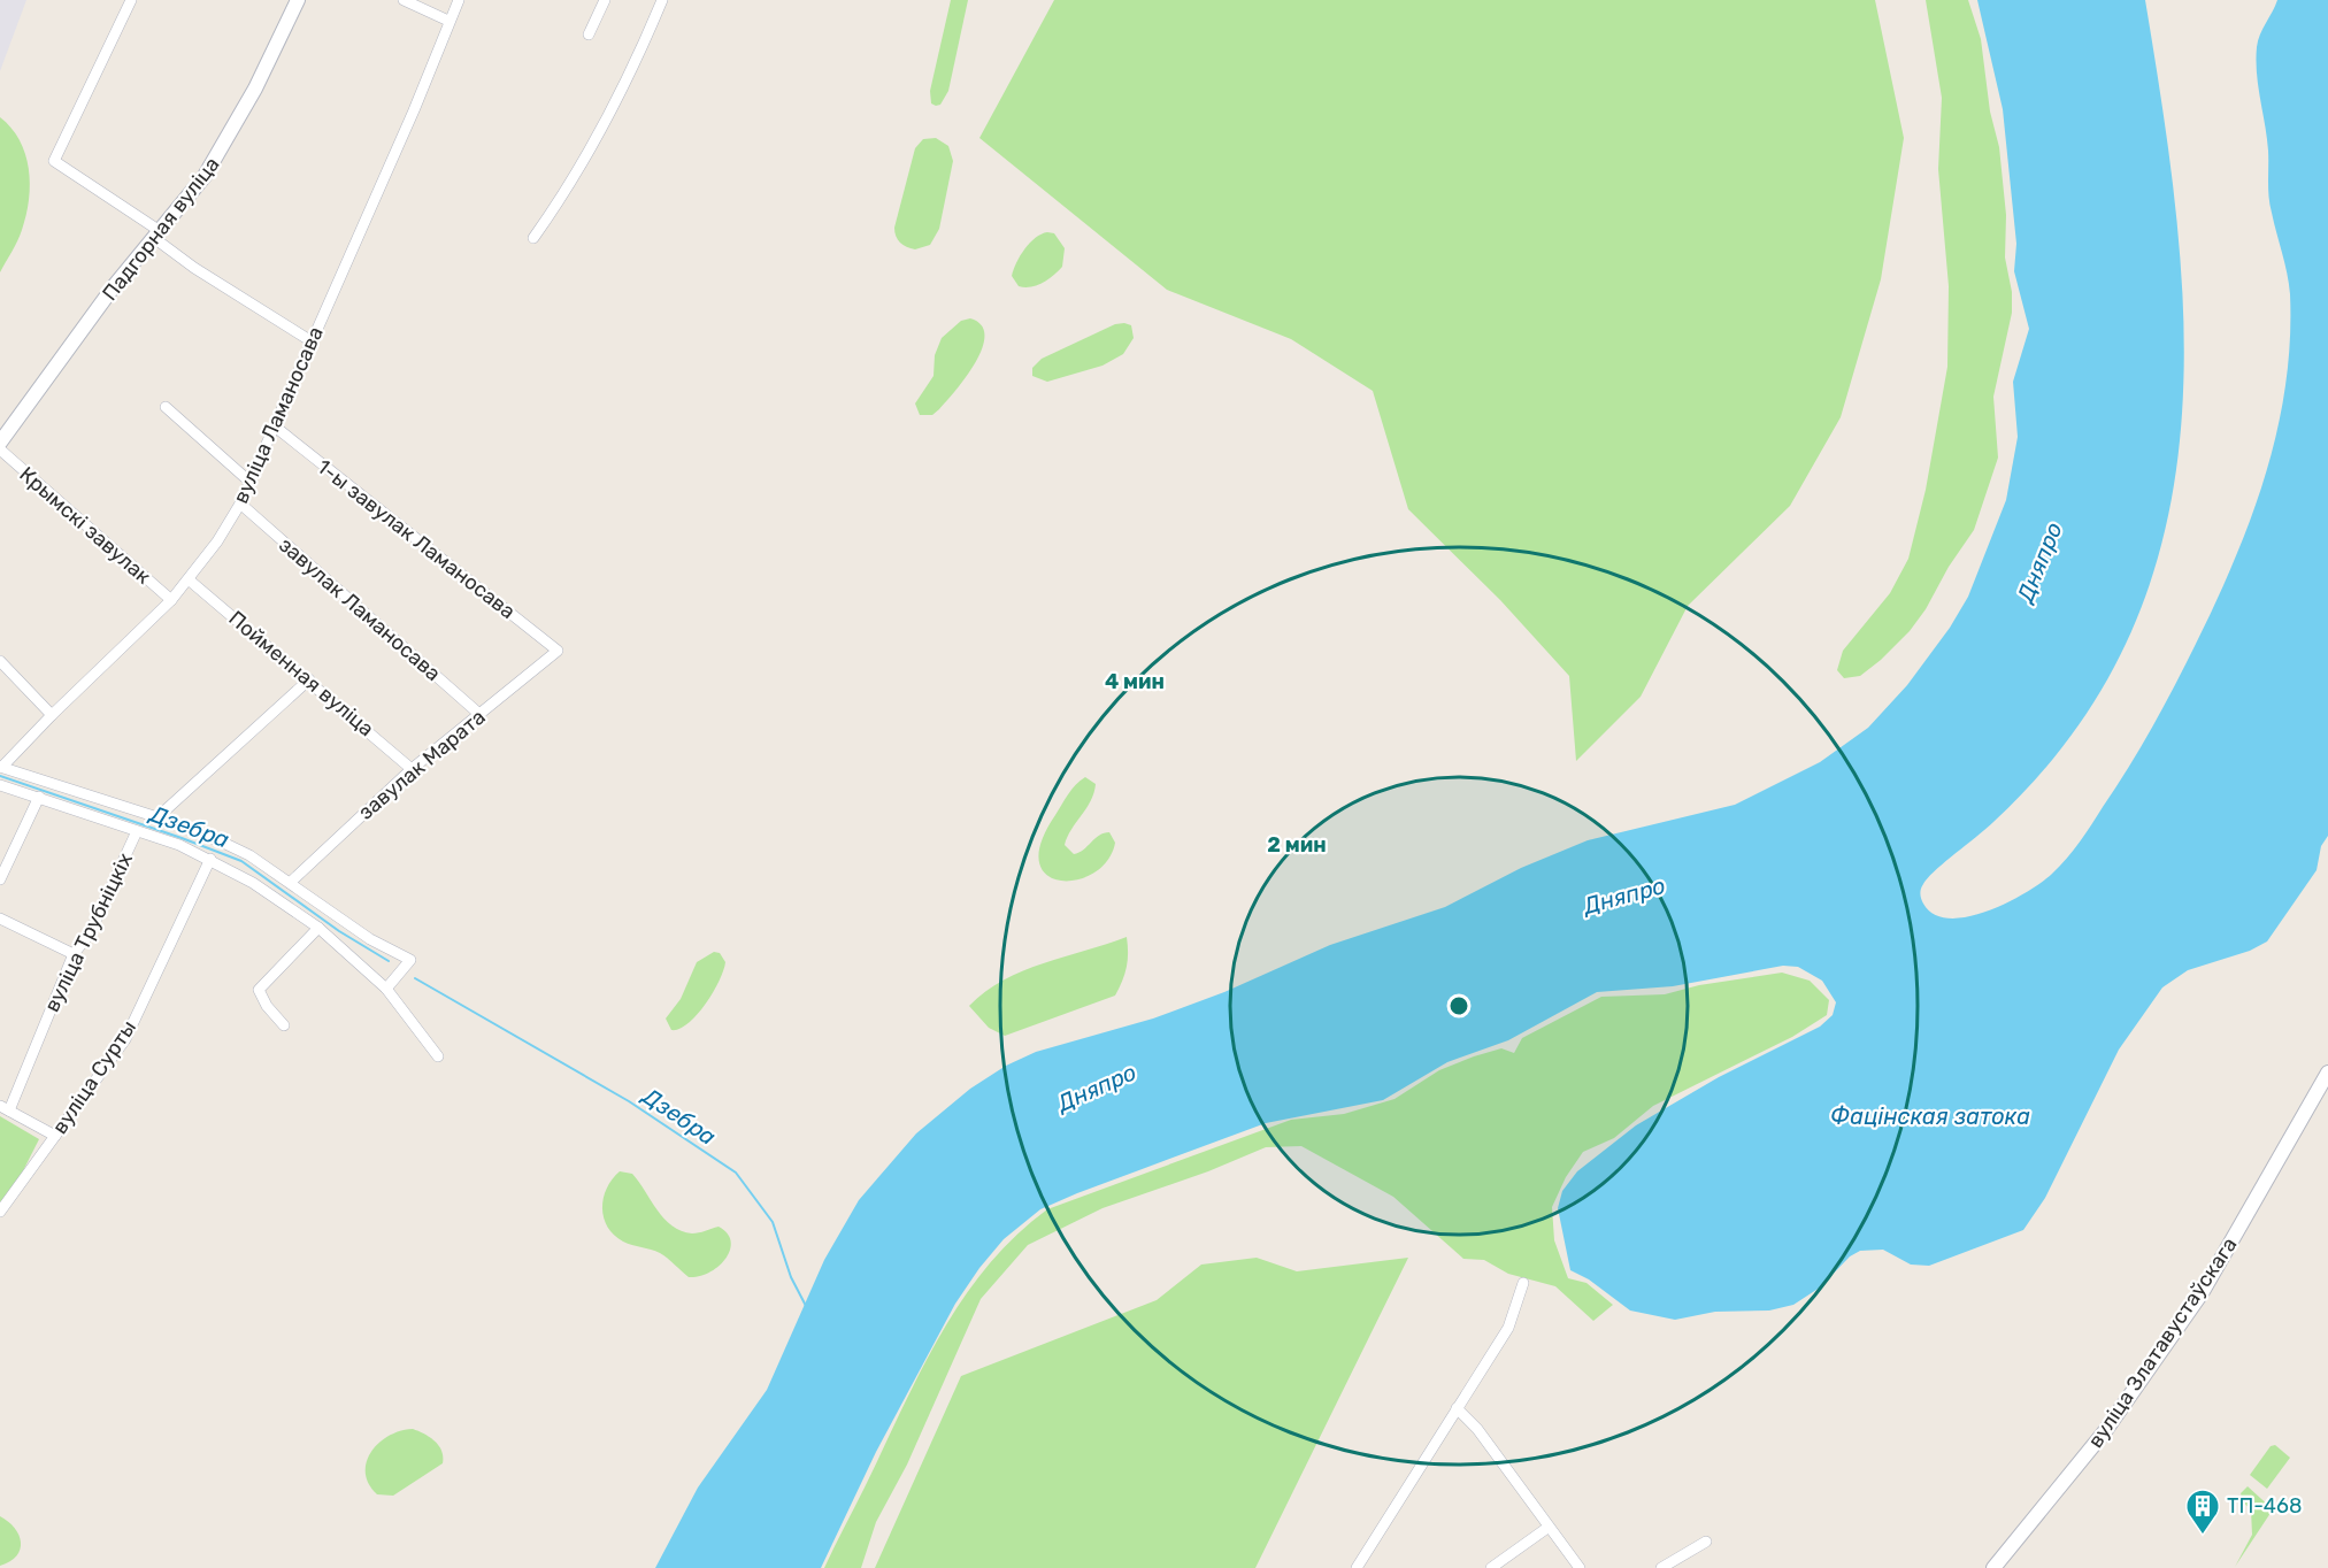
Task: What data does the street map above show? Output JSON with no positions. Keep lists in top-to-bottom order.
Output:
{
  "streets": {
    "street": [
      "Падгорная вуліца",
      "вуліца Ламаносава",
      "Крымскі завулак",
      "1-ы завулак Ламаносава",
      "завулак Ламаносава",
      "Пойменная вуліца",
      "завулак Марата",
      "вуліца Трубніцкіх",
      "вуліца Сурты",
      "вуліца Златавустаўскага"
    ]
  },
  "crossings": [
    ["вуліца Ламаносава", "Крымскі завулак"],
    ["вуліца Ламаносава", "1-ы завулак Ламаносава"],
    ["вуліца Ламаносава", "завулак Ламаносава"],
    ["вуліца Ламаносава", "Пойменная вуліца"],
    ["1-ы завулак Ламаносава", "завулак Марата"],
    ["завулак Ламаносава", "завулак Марата"],
    ["Пойменная вуліца", "завулак Марата"]
  ],
  "water": ["Дняпро", "Дзебра", "Фацінская затока"],
  "places": {
    "building": ["ТП-468"]
  },
  "rings": ["4 мин", "2 мин"]
}
